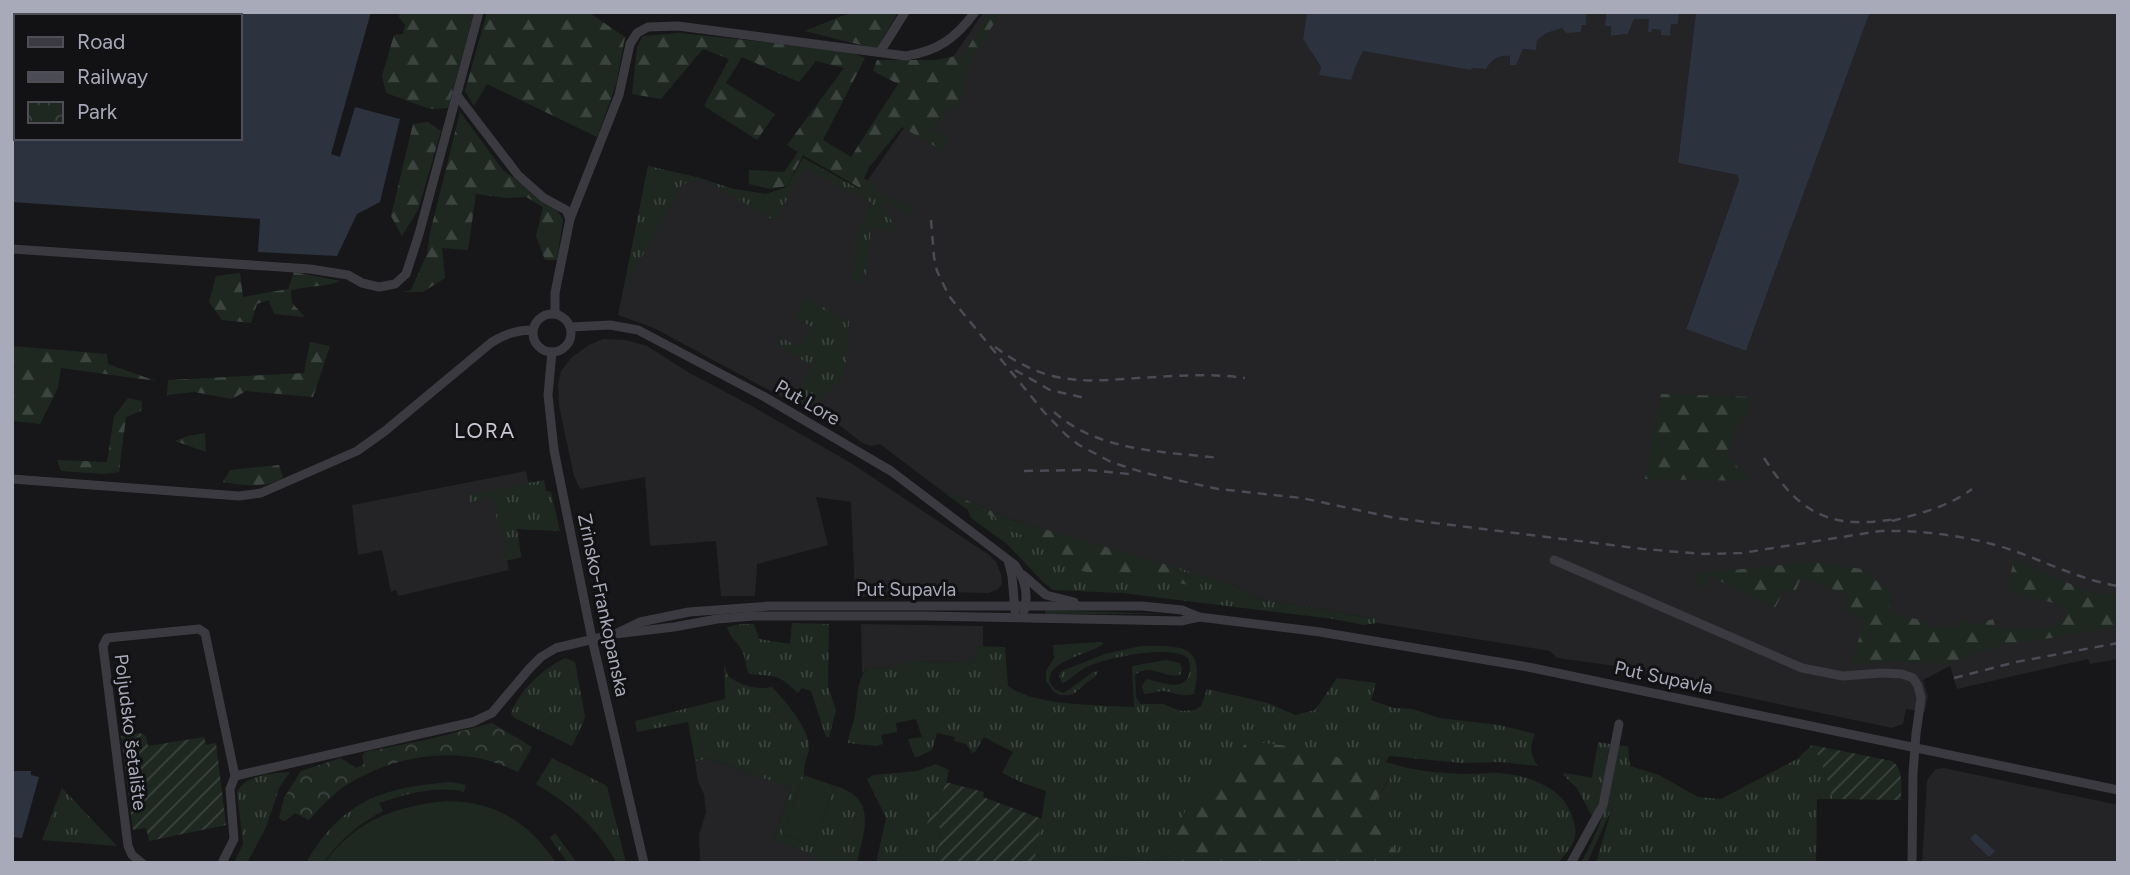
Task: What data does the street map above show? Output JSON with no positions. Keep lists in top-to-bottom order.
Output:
{
  "streets": {
    "street": [
      "Put Lore",
      "Put Supavla",
      "Zrinsko-Frankopanska",
      "Poljudsko šetalište"
    ]
  },
  "crossings": [
    ["Put Lore", "Put Supavla"],
    ["Put Lore", "Zrinsko-Frankopanska"],
    ["Put Supavla", "Zrinsko-Frankopanska"],
    ["Put Supavla", "Poljudsko šetalište"]
  ],
  "districts": ["LORA"],
  "legend": ["Road", "Railway", "Park"]
}
